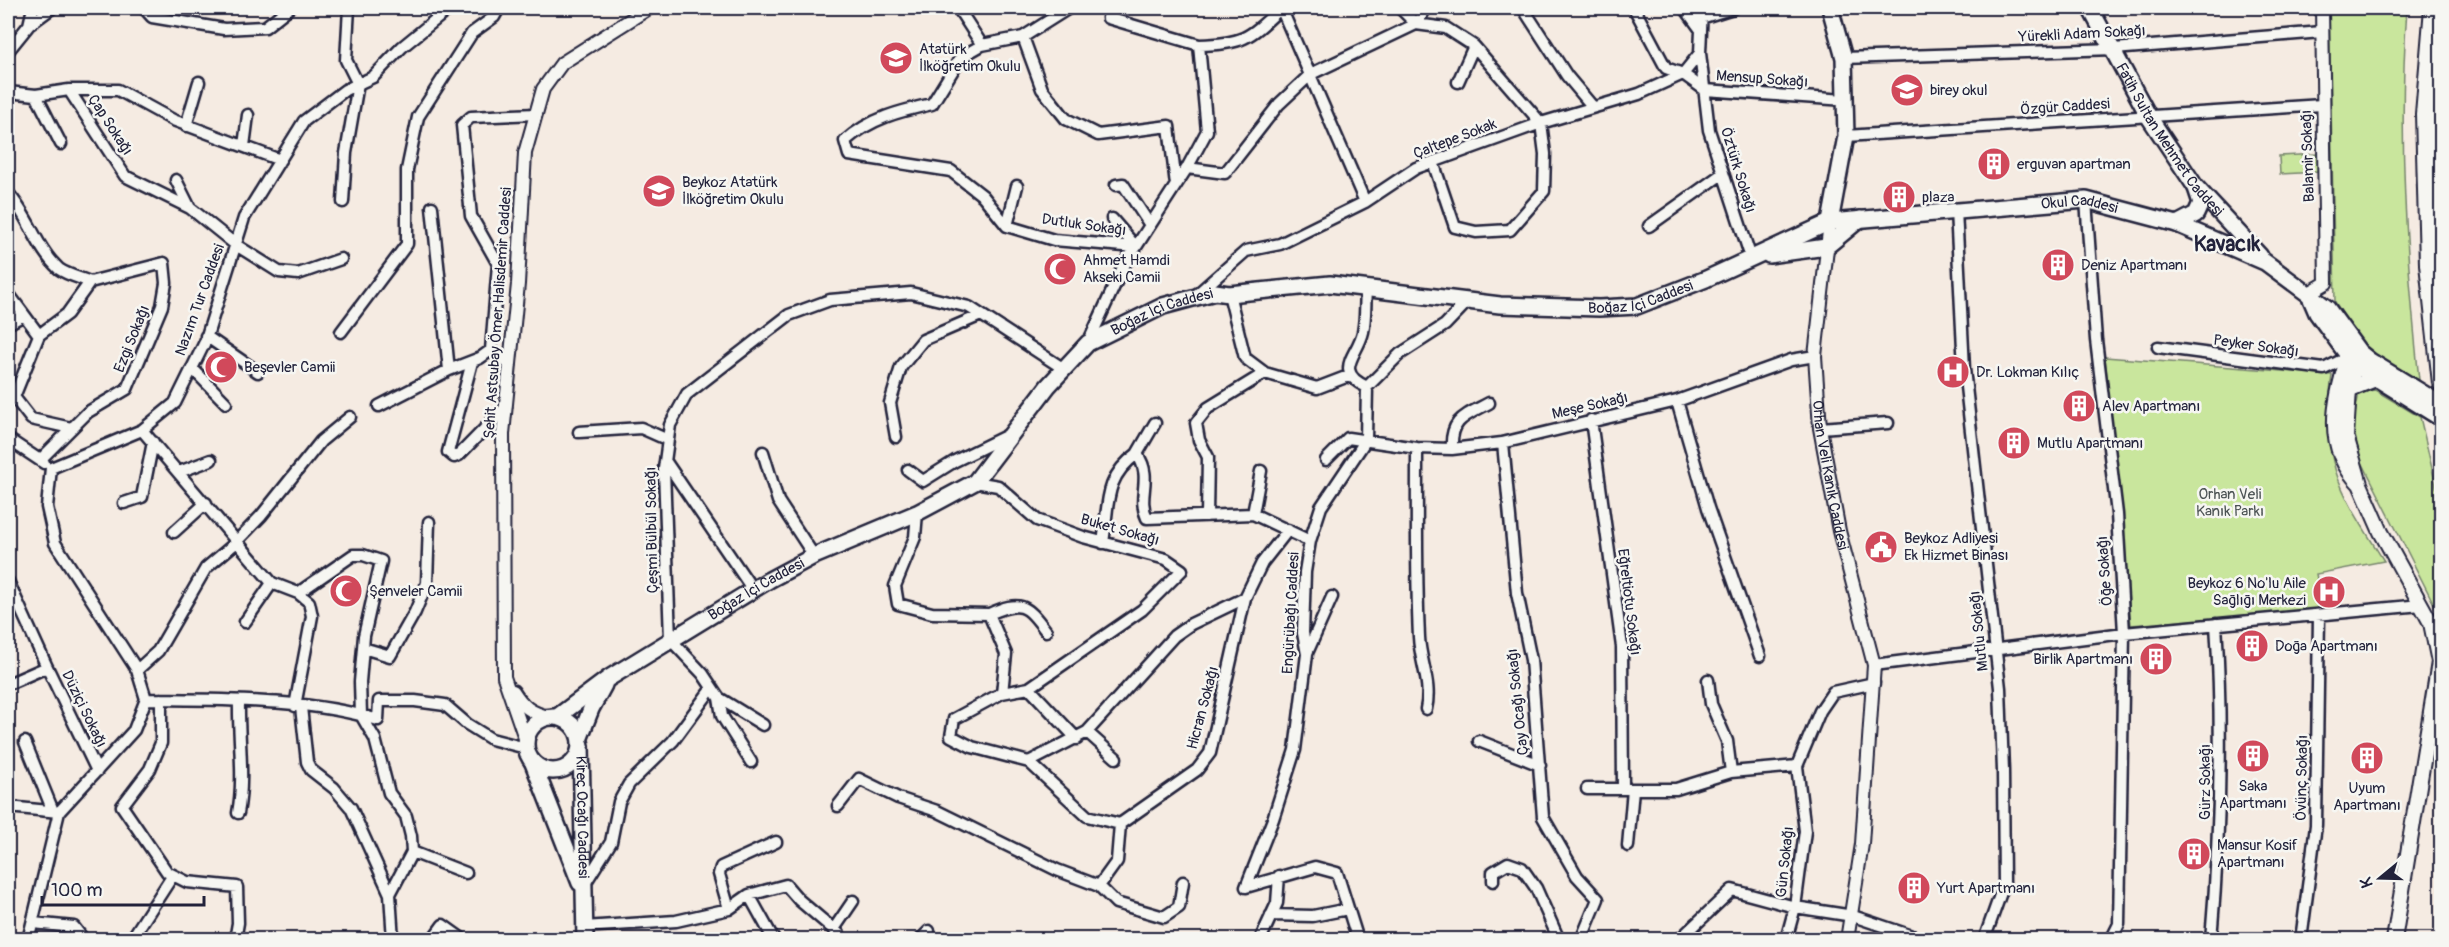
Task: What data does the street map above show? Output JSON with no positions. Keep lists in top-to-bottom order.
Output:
{
  "streets": {
    "main road": [
      "Fatih Sultan Mehmet Caddesi",
      "Okul Caddesi",
      "Boğaz İçi Caddesi",
      "Orhan Veli Kanık Caddesi",
      "Kireç Ocağı Caddesi"
    ],
    "street": [
      "Yürekli Adam Sokağı",
      "Mensup Sokağı",
      "Özgür Caddesi",
      "Çap Sokağı",
      "Çaltepe Sokak",
      "Balamir Sokağı",
      "Öztürk Sokağı",
      "Dutluk Sokağı",
      "Nazım Tur Caddesi",
      "Şehit Astsubay Ömer Halisdemir Caddesi",
      "Ezgi Sokağı",
      "Peyker Sokağı",
      "Meşe Sokağı",
      "Çeşmi Bülbül Sokağı",
      "Buket Sokağı",
      "Öḡe Sokağı",
      "Eğreltiotu Sokağı",
      "Engürübağı Caddesi",
      "Mutlu Sokağı",
      "Çay Ocağı Sokağı",
      "Hicran Sokağı",
      "Düziçi Sokağı",
      "Övünç Sokağı",
      "Gürz Sokağı",
      "Gün Sokağı"
    ]
  },
  "crossings": [
    ["Yürekli Adam Sokağı", "Fatih Sultan Mehmet Caddesi"],
    ["Yürekli Adam Sokağı", "Balamir Sokağı"],
    ["Yürekli Adam Sokağı", "Orhan Veli Kanık Caddesi"],
    ["Mensup Sokağı", "Çaltepe Sokak"],
    ["Mensup Sokağı", "Öztürk Sokağı"],
    ["Mensup Sokağı", "Orhan Veli Kanık Caddesi"],
    ["Özgür Caddesi", "Fatih Sultan Mehmet Caddesi"],
    ["Özgür Caddesi", "Balamir Sokağı"],
    ["Özgür Caddesi", "Orhan Veli Kanık Caddesi"],
    ["Çap Sokağı", "Nazım Tur Caddesi"],
    ["Çaltepe Sokak", "Öztürk Sokağı"],
    ["Çaltepe Sokak", "Boğaz İçi Caddesi"],
    ["Fatih Sultan Mehmet Caddesi", "Okul Caddesi"],
    ["Balamir Sokağı", "Okul Caddesi"],
    ["Öztürk Sokağı", "Boğaz İçi Caddesi"],
    ["Okul Caddesi", "Boğaz İçi Caddesi"],
    ["Okul Caddesi", "Peyker Sokağı"],
    ["Okul Caddesi", "Orhan Veli Kanık Caddesi"],
    ["Okul Caddesi", "Öḡe Sokağı"],
    ["Okul Caddesi", "Mutlu Sokağı"],
    ["Boğaz İçi Caddesi", "Şehit Astsubay Ömer Halisdemir Caddesi"],
    ["Boğaz İçi Caddesi", "Orhan Veli Kanık Caddesi"],
    ["Boğaz İçi Caddesi", "Çeşmi Bülbül Sokağı"],
    ["Boğaz İçi Caddesi", "Buket Sokağı"],
    ["Boğaz İçi Caddesi", "Kireç Ocağı Caddesi"],
    ["Şehit Astsubay Ömer Halisdemir Caddesi", "Kireç Ocağı Caddesi"],
    ["Meşe Sokağı", "Orhan Veli Kanık Caddesi"],
    ["Meşe Sokağı", "Eğreltiotu Sokağı"],
    ["Meşe Sokağı", "Engürübağı Caddesi"],
    ["Meşe Sokağı", "Çay Ocağı Sokağı"],
    ["Orhan Veli Kanık Caddesi", "Gün Sokağı"]
  ],
  "districts": ["Kavacık"],
  "parks": ["Orhan Veli Kanık Parkı"],
  "places": {
    "school or university": ["Atatürk İlköğretim Okulu", "birey okul", "Beykoz Atatürk İlköğretim Okulu"],
    "building": [
      "erguvan apartman",
      "plaza",
      "Deniz Apartmanı",
      "Alev Apartmanı",
      "Mutlu Apartmanı",
      "Doḡa Apartmanı",
      "Birlik Apartmanı",
      "Saka Apartmanı",
      "Uyum Apartmanı",
      "Mansur Kosif Apartmanı",
      "Yurt Apartmanı"
    ],
    "mosque": ["Ahmet Hamdi Akseki Camii", "Beşevler Camii", "Şenveler Camii"],
    "hospital": ["Dr. Lokman Kılıç", "Beykoz 6 No'lu Aile Saḡlıḡı Merkezi"],
    "public building": ["Beykoz Adliyesi Ek Hizmet Binası"]
  },
  "scale_bar": "100 m",
  "north": "left"
}
